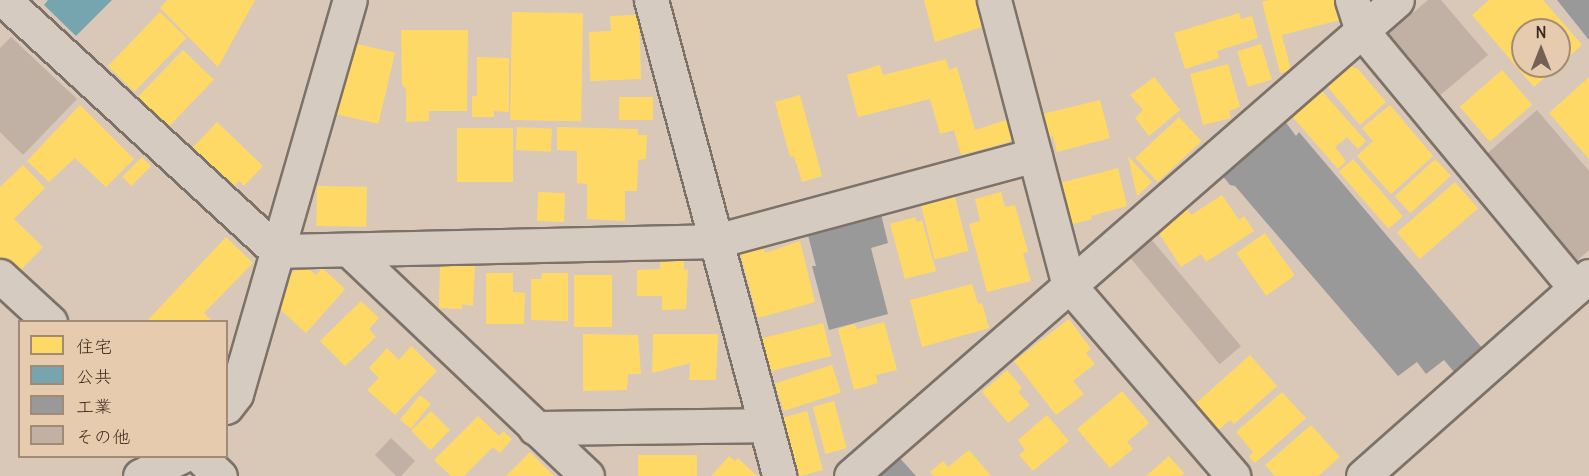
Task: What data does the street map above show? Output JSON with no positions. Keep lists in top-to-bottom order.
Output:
{
  "legend": [
    "住宅",
    "公共",
    "工業",
    "その他"
  ],
  "north": "top"
}
